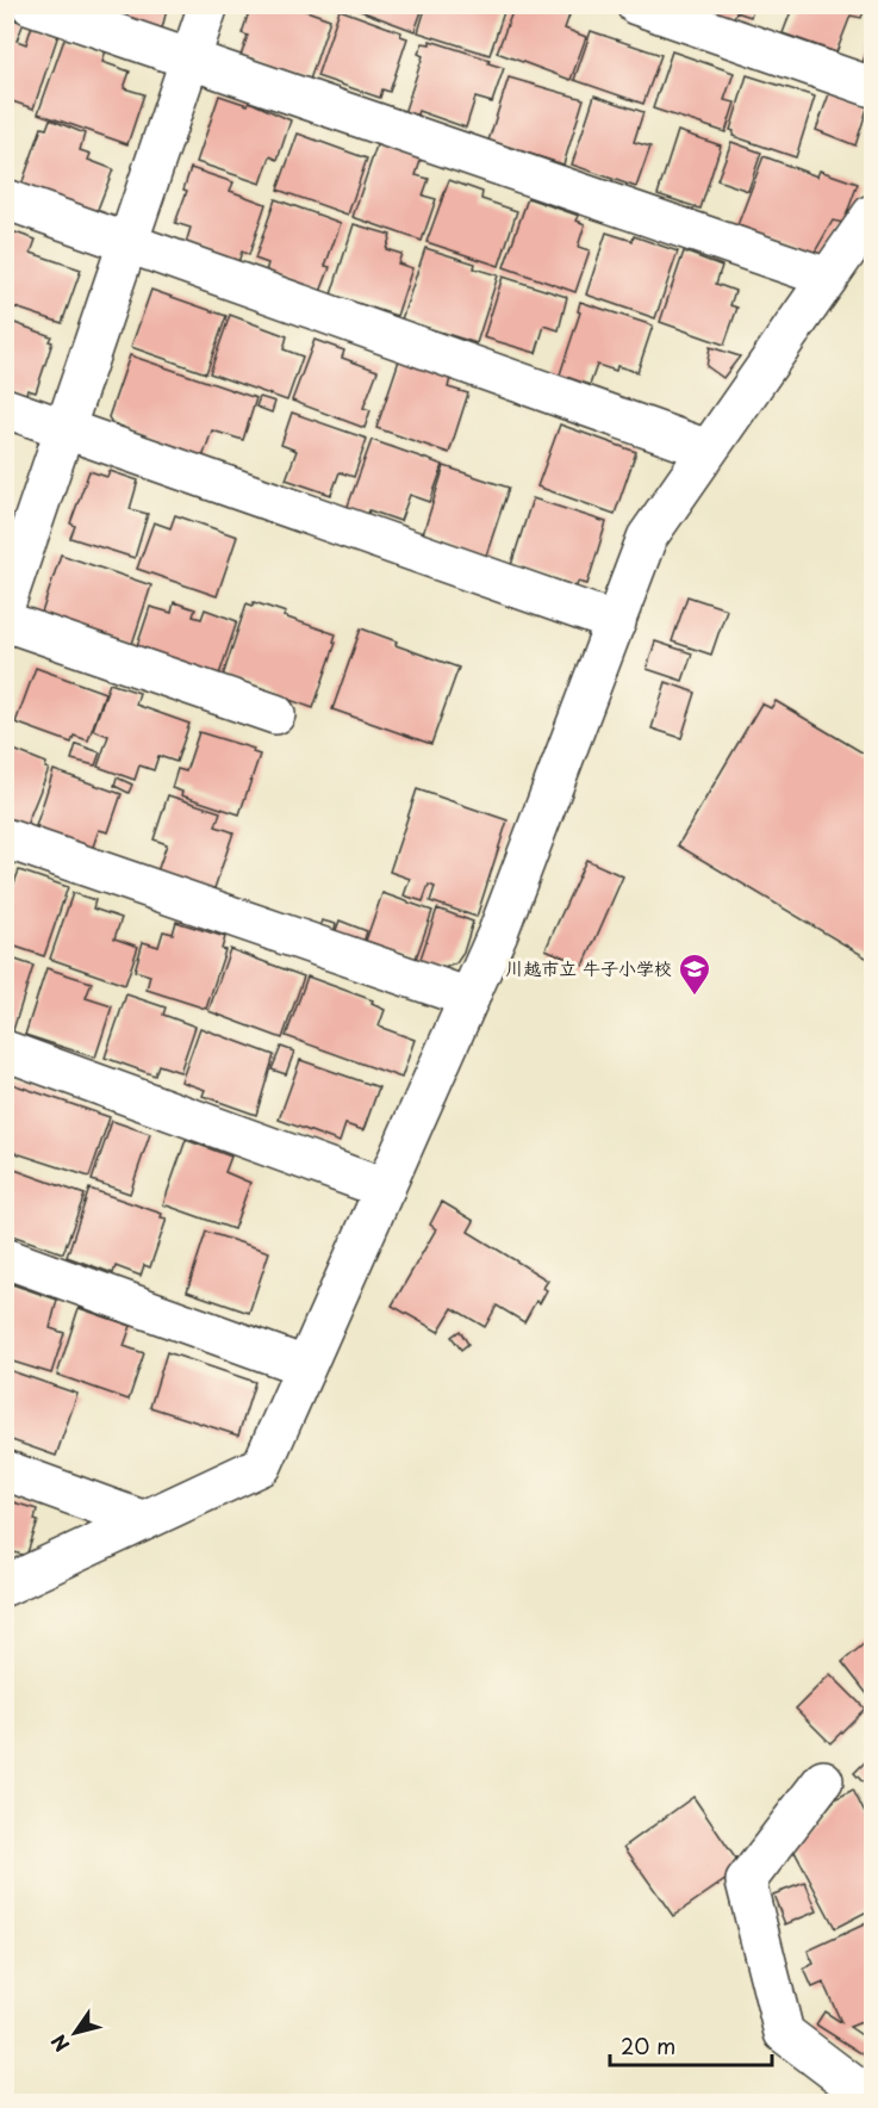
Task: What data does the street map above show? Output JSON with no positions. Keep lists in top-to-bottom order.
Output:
{
  "places": {
    "school or university": ["川越市立 牛子小学校"]
  },
  "scale_bar": "20 m",
  "north": "bottom left"
}
